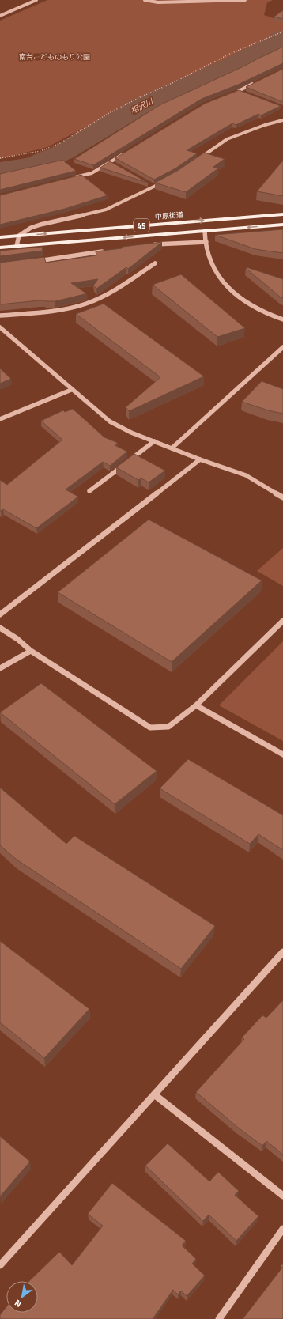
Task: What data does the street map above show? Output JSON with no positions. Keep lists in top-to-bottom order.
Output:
{
  "streets": {
    "main road": ["中原街道", "45"]
  },
  "water": ["相沢川"],
  "parks": ["南台こどものもり公園"],
  "north": "bottom left"
}
